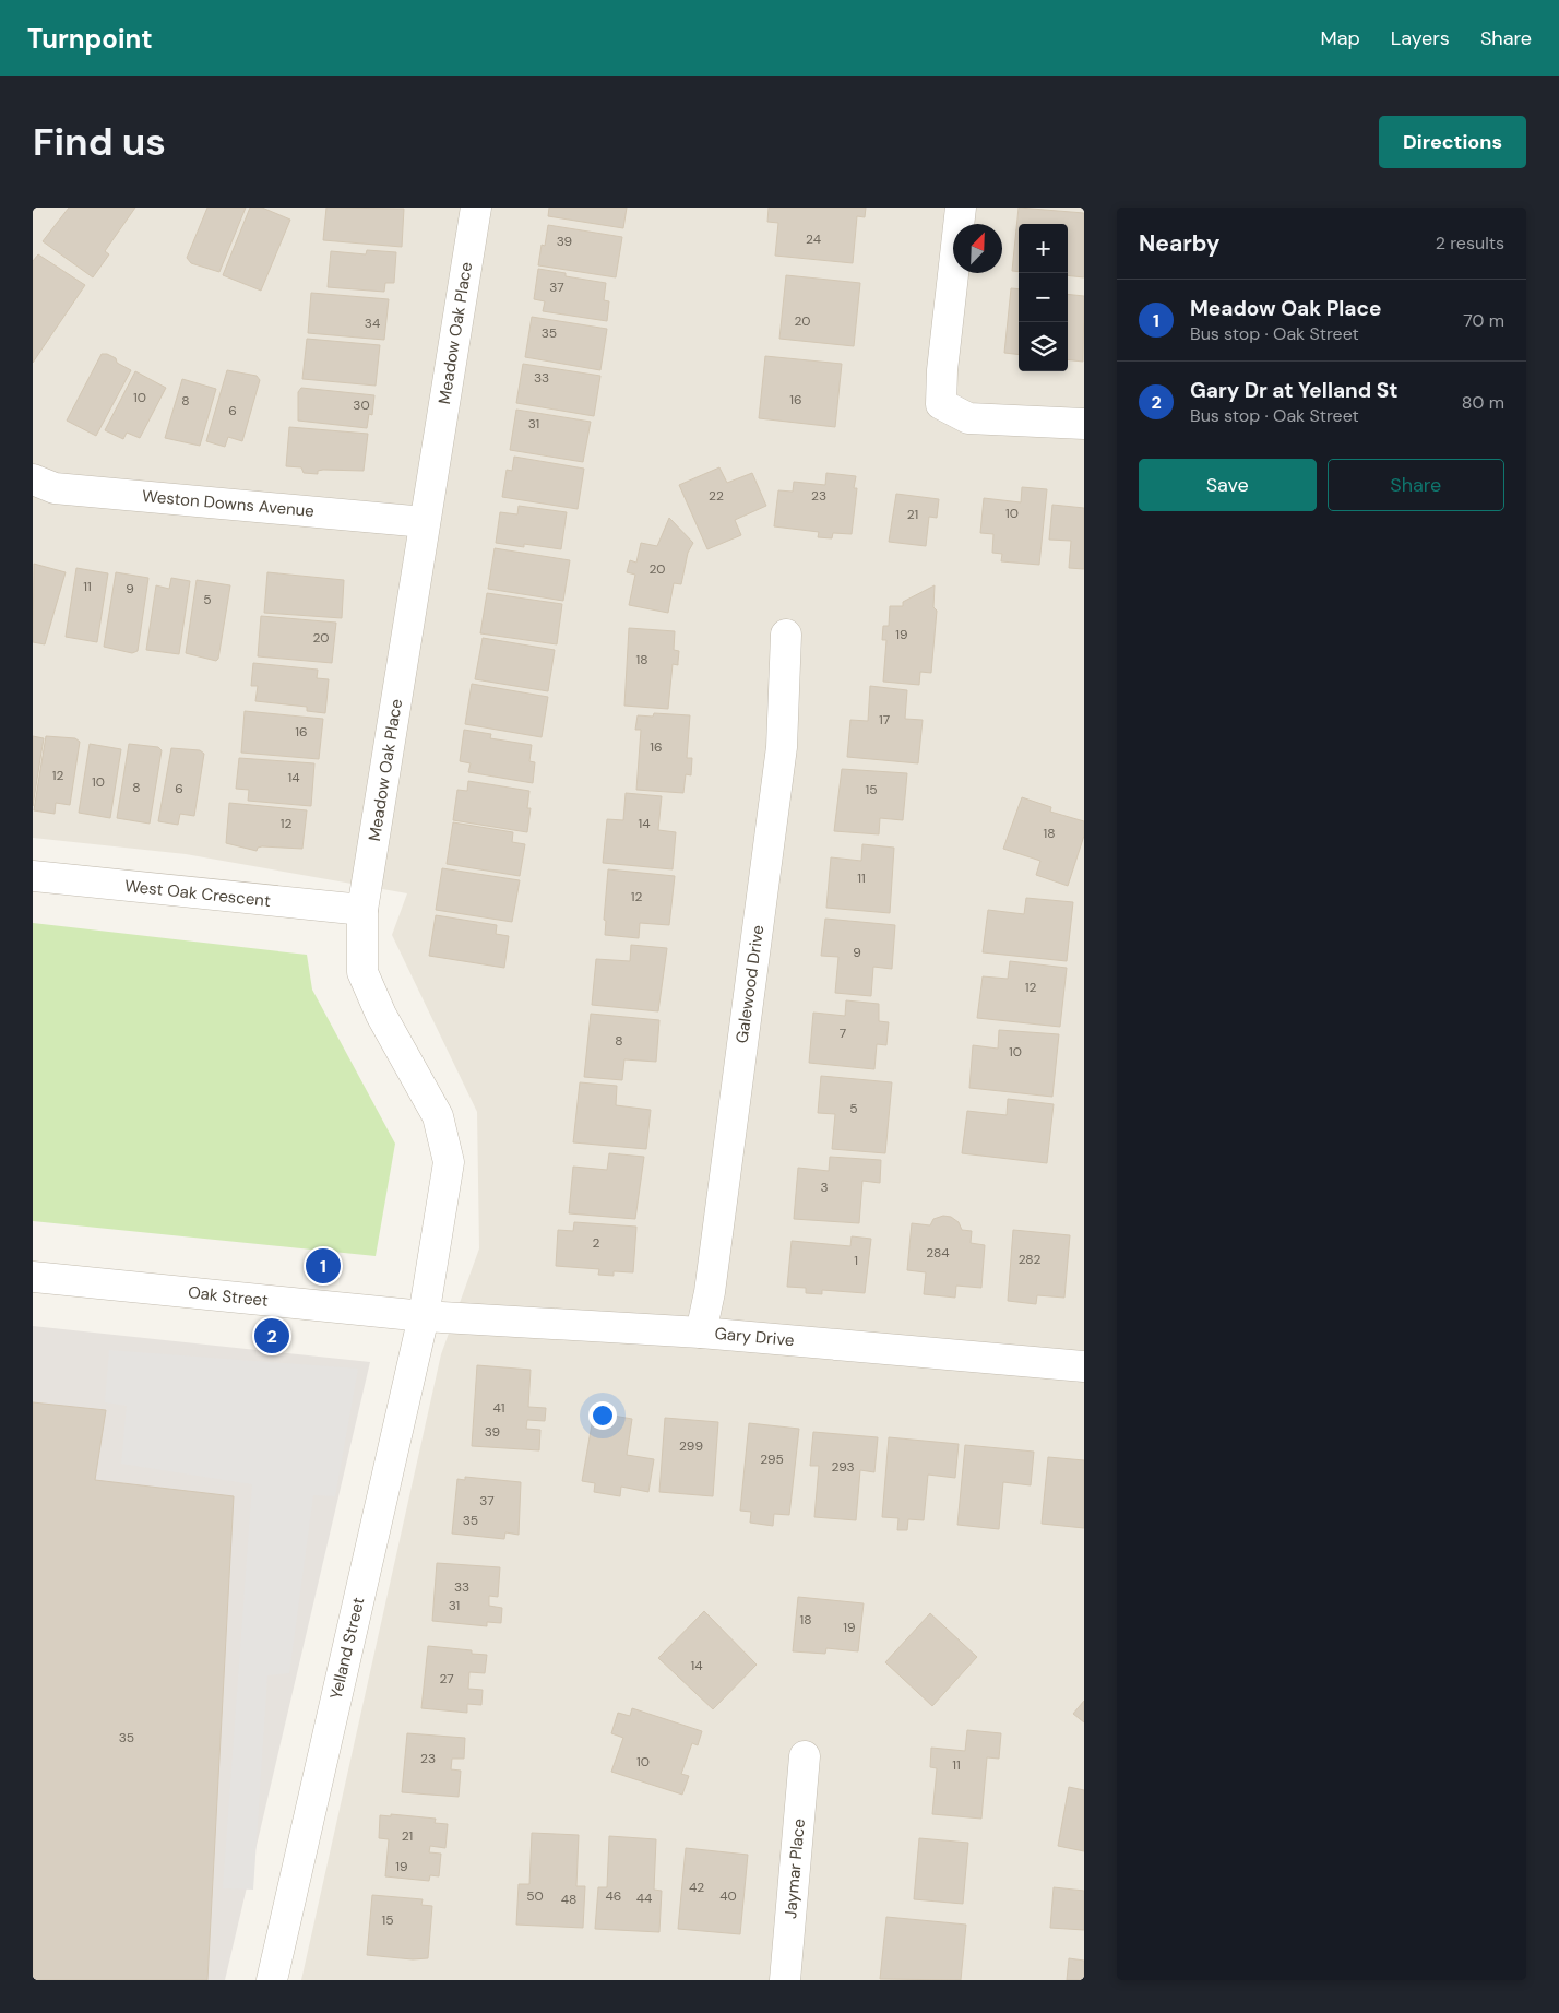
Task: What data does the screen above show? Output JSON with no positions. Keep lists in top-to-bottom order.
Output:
{
  "streets": {
    "street": [
      "Meadow Oak Place",
      "Weston Downs Avenue",
      "West Oak Crescent",
      "Galewood Drive",
      "Oak Street",
      "Gary Drive",
      "Yelland Street",
      "Jaymar Place"
    ]
  },
  "crossings": [
    ["Meadow Oak Place", "Weston Downs Avenue"],
    ["Meadow Oak Place", "West Oak Crescent"],
    ["Meadow Oak Place", "Oak Street"],
    ["Meadow Oak Place", "Gary Drive"],
    ["Meadow Oak Place", "Yelland Street"],
    ["Galewood Drive", "Gary Drive"],
    ["Oak Street", "Gary Drive"],
    ["Oak Street", "Yelland Street"],
    ["Gary Drive", "Yelland Street"]
  ],
  "house_numbers": [
    "24",
    "39",
    "37",
    "20",
    "34",
    "35",
    "33",
    "10",
    "16",
    "8",
    "30",
    "6",
    "31",
    "22",
    "23",
    "10",
    "21",
    "20",
    "11",
    "9",
    "5",
    "19",
    "20",
    "18",
    "17",
    "16",
    "16",
    "12",
    "14",
    "10",
    "8",
    "6",
    "15",
    "12",
    "14",
    "18",
    "11",
    "12",
    "9",
    "12",
    "7",
    "8",
    "10",
    "5",
    "3",
    "2",
    "284",
    "282",
    "1",
    "41",
    "39",
    "299",
    "295",
    "293",
    "37",
    "35",
    "33",
    "31",
    "18",
    "19",
    "14",
    "27",
    "35",
    "23",
    "10",
    "11",
    "21",
    "19",
    "42",
    "50",
    "46",
    "40",
    "44",
    "48",
    "15"
  ],
  "north": "top right",
  "page": {
    "header": "Turnpoint",
    "nav": ["Map", "Layers", "Share"],
    "buttons": [
      "Directions",
      ["Save", "Share"]
    ],
    "title": "Find us",
    "heading": ["Nearby", "2 results"],
    "map_buttons": ["+", "−"],
    "list": [
      {
        "mark": "1",
        "name": "Meadow Oak Place",
        "note": "Bus stop · Oak Street",
        "value": "70 m"
      },
      {
        "mark": "2",
        "name": "Gary Dr at Yelland St",
        "note": "Bus stop · Oak Street",
        "value": "80 m"
      }
    ],
    "pins": ["1", "2"]
  }
}
